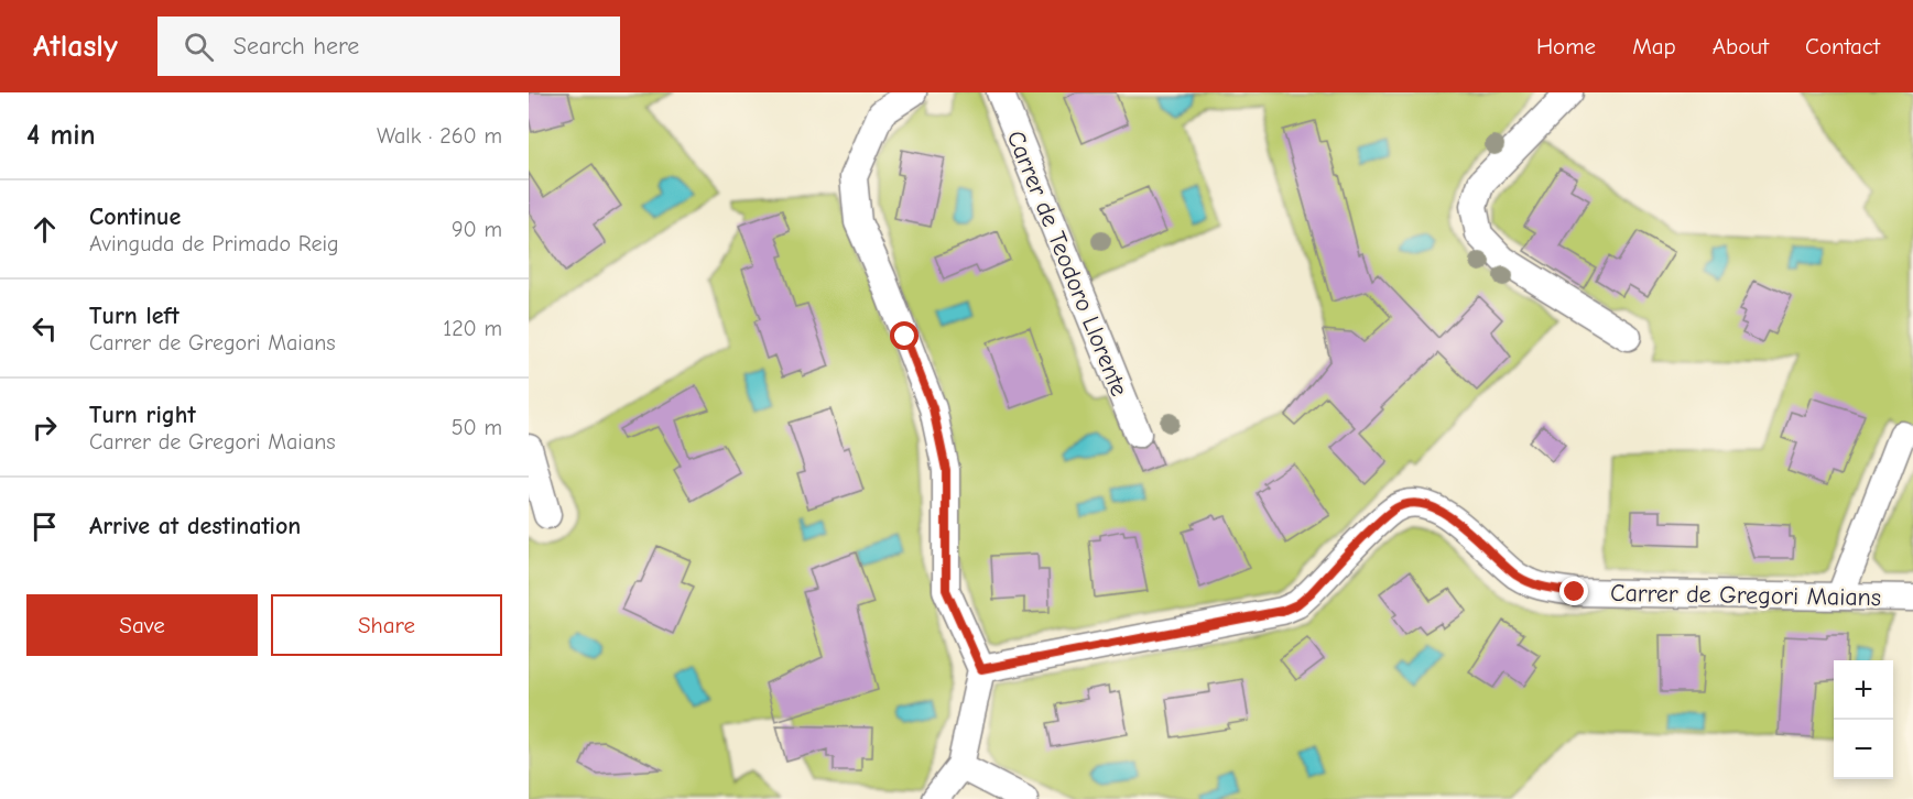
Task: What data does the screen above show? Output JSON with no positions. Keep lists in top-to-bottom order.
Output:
{
  "streets": {
    "street": ["Carrer de Teodoro Llorente", "Carrer de Gregori Maians"]
  },
  "page": {
    "header": "Atlasly",
    "search": "Search here",
    "nav": [
      "Home",
      "Map",
      "About",
      "Contact"
    ],
    "heading": ["4 min", "Walk · 260 m"],
    "list": [
      ["Continue", "Avinguda de Primado Reig", "90 m"],
      ["Turn left", "Carrer de Gregori Maians", "120 m"],
      ["Turn right", "Carrer de Gregori Maians", "50 m"],
      "Arrive at destination"
    ],
    "buttons": ["Save", "Share"],
    "map_buttons": ["+", "−"]
  }
}
